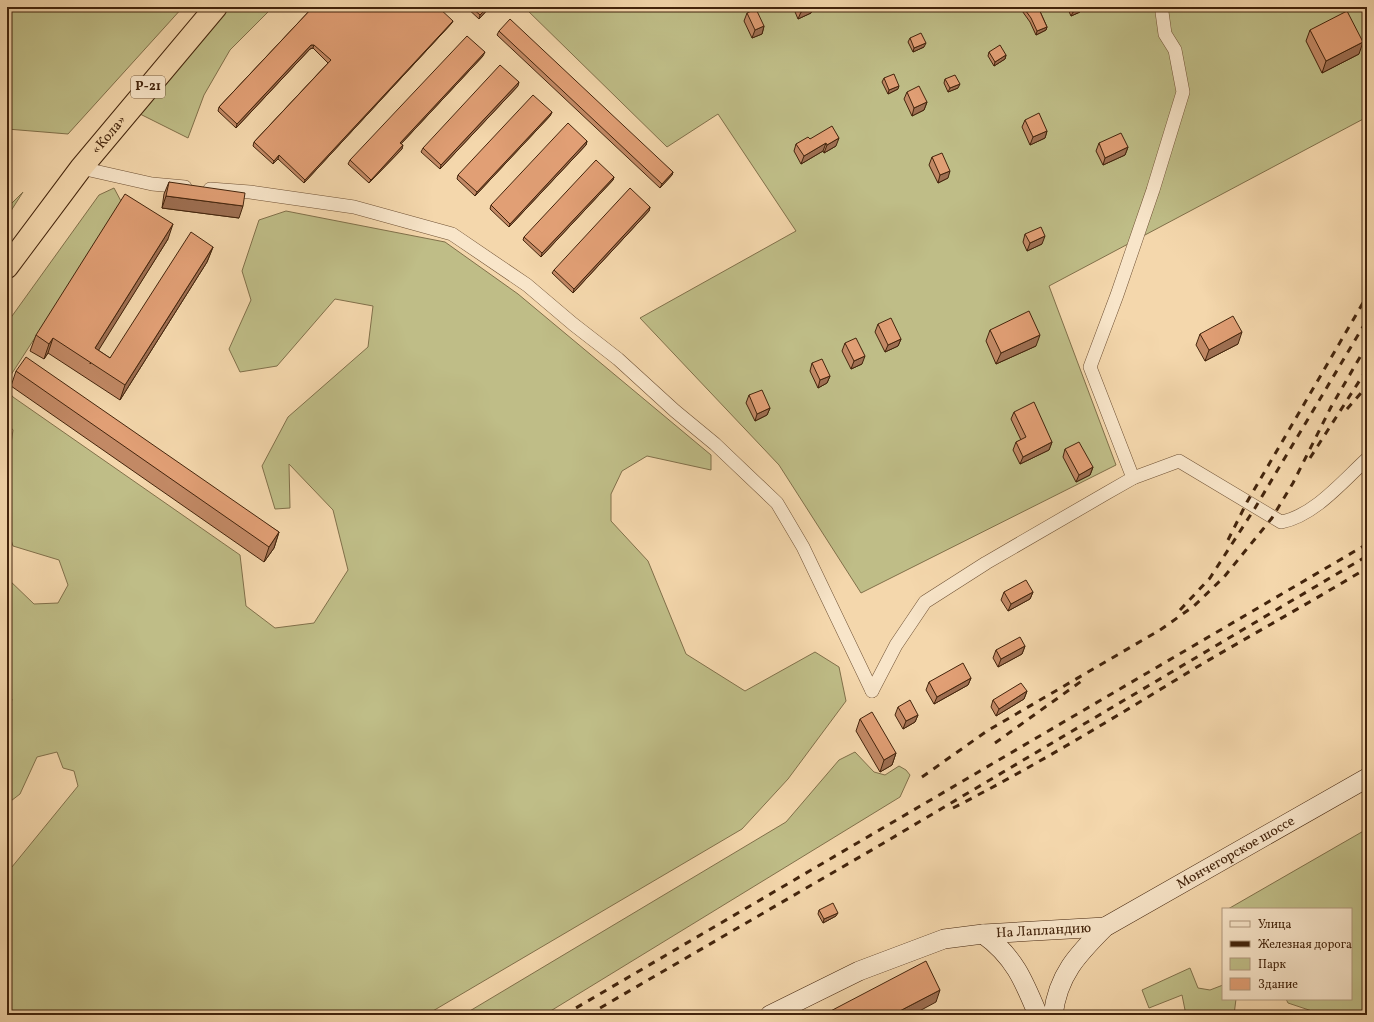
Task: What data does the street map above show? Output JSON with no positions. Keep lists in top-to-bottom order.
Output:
{
  "streets": {
    "highway": ["Р-21", "«Кола»"],
    "street": ["Мончегорское шоссе", "На Лапландию"]
  },
  "crossings": [
    ["Мончегорское шоссе", "На Лапландию"]
  ],
  "legend": [
    "Улица",
    "Железная дорога",
    "Парк",
    "Здание"
  ]
}
